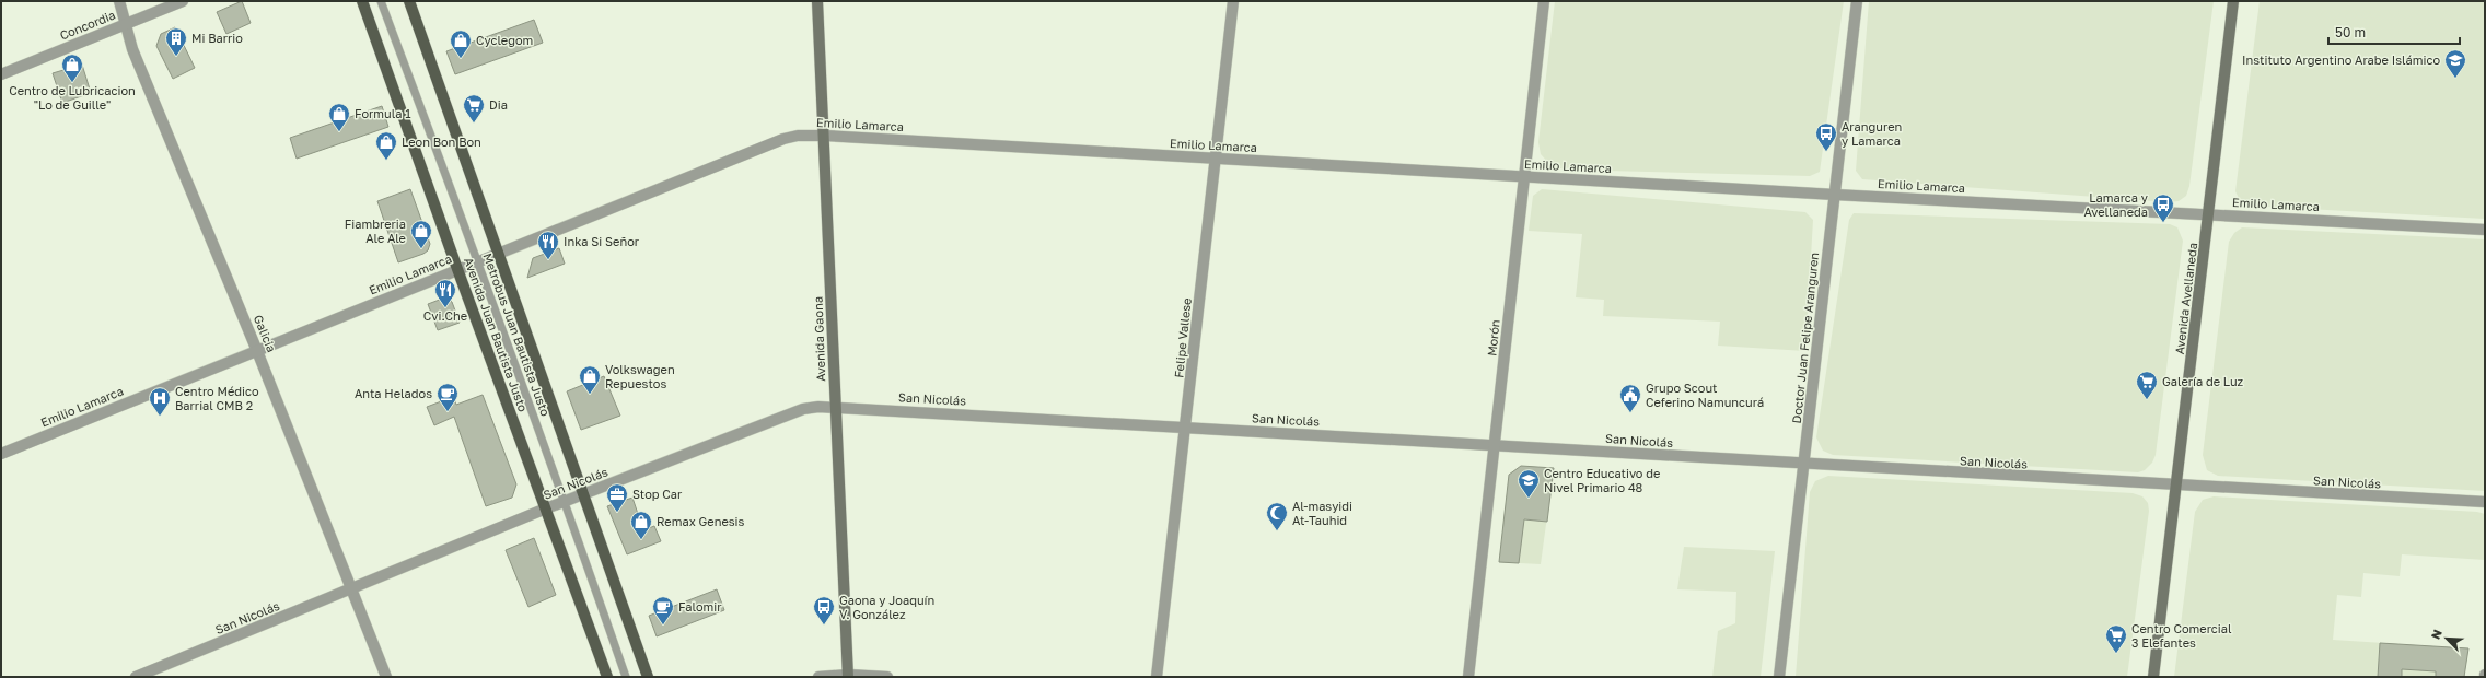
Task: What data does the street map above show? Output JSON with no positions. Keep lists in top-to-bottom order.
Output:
{
  "streets": {
    "main road": ["Avenida Avellaneda", "Avenida Juan Bautista Justo", "Avenida Gaona"],
    "street": [
      "Concordia",
      "Emilio Lamarca",
      "Galicia",
      "Felipe Vallese",
      "Morón",
      "Doctor Juan Felipe Aranguren",
      "San Nicolás"
    ],
    "lane": ["Metrobus Juan Bautista Justo"]
  },
  "crossings": [
    ["Concordia", "Galicia"],
    ["Emilio Lamarca", "Avenida Avellaneda"],
    ["Emilio Lamarca", "Galicia"],
    ["Emilio Lamarca", "Avenida Juan Bautista Justo"],
    ["Emilio Lamarca", "Metrobus Juan Bautista Justo"],
    ["Emilio Lamarca", "Felipe Vallese"],
    ["Emilio Lamarca", "Morón"],
    ["Emilio Lamarca", "Doctor Juan Felipe Aranguren"],
    ["Emilio Lamarca", "Avenida Gaona"],
    ["Avenida Avellaneda", "San Nicolás"],
    ["Galicia", "San Nicolás"],
    ["Avenida Juan Bautista Justo", "San Nicolás"],
    ["Metrobus Juan Bautista Justo", "San Nicolás"],
    ["Felipe Vallese", "San Nicolás"],
    ["Morón", "San Nicolás"],
    ["Doctor Juan Felipe Aranguren", "San Nicolás"],
    ["Avenida Gaona", "San Nicolás"]
  ],
  "places": {
    "building": ["Mi Barrio"],
    "shop": [
      "Cyclegom",
      "Centro de Lubricacion \"Lo de Guille\"",
      "Formula 1",
      "Leon Bon Bon",
      "Fiambreria Ale Ale",
      "Volkswagen Repuestos",
      "Remax Genesis"
    ],
    "school or university": ["Instituto Argentino Arabe Islámico", "Centro Educativo de Nivel Primario 48"],
    "supermarket": ["Dia", "Galería de Luz", "Centro Comercial 3 Elefantes"],
    "bus stop": ["Aranguren y Lamarca", "Lamarca y Avellaneda", "Gaona y Joaquín V. González"],
    "restaurant": ["Inka Si Señor", "Cvi.Che"],
    "cafe": ["Anta Helados", "Falomir"],
    "public building": ["Grupo Scout Ceferino Namuncurá"],
    "hospital": ["Centro Médico Barrial CMB 2"],
    "office": ["Stop Car"],
    "mosque": ["Al-masyidi At-Tauhid"]
  },
  "scale_bar": "50 m",
  "north": "top left"
}
